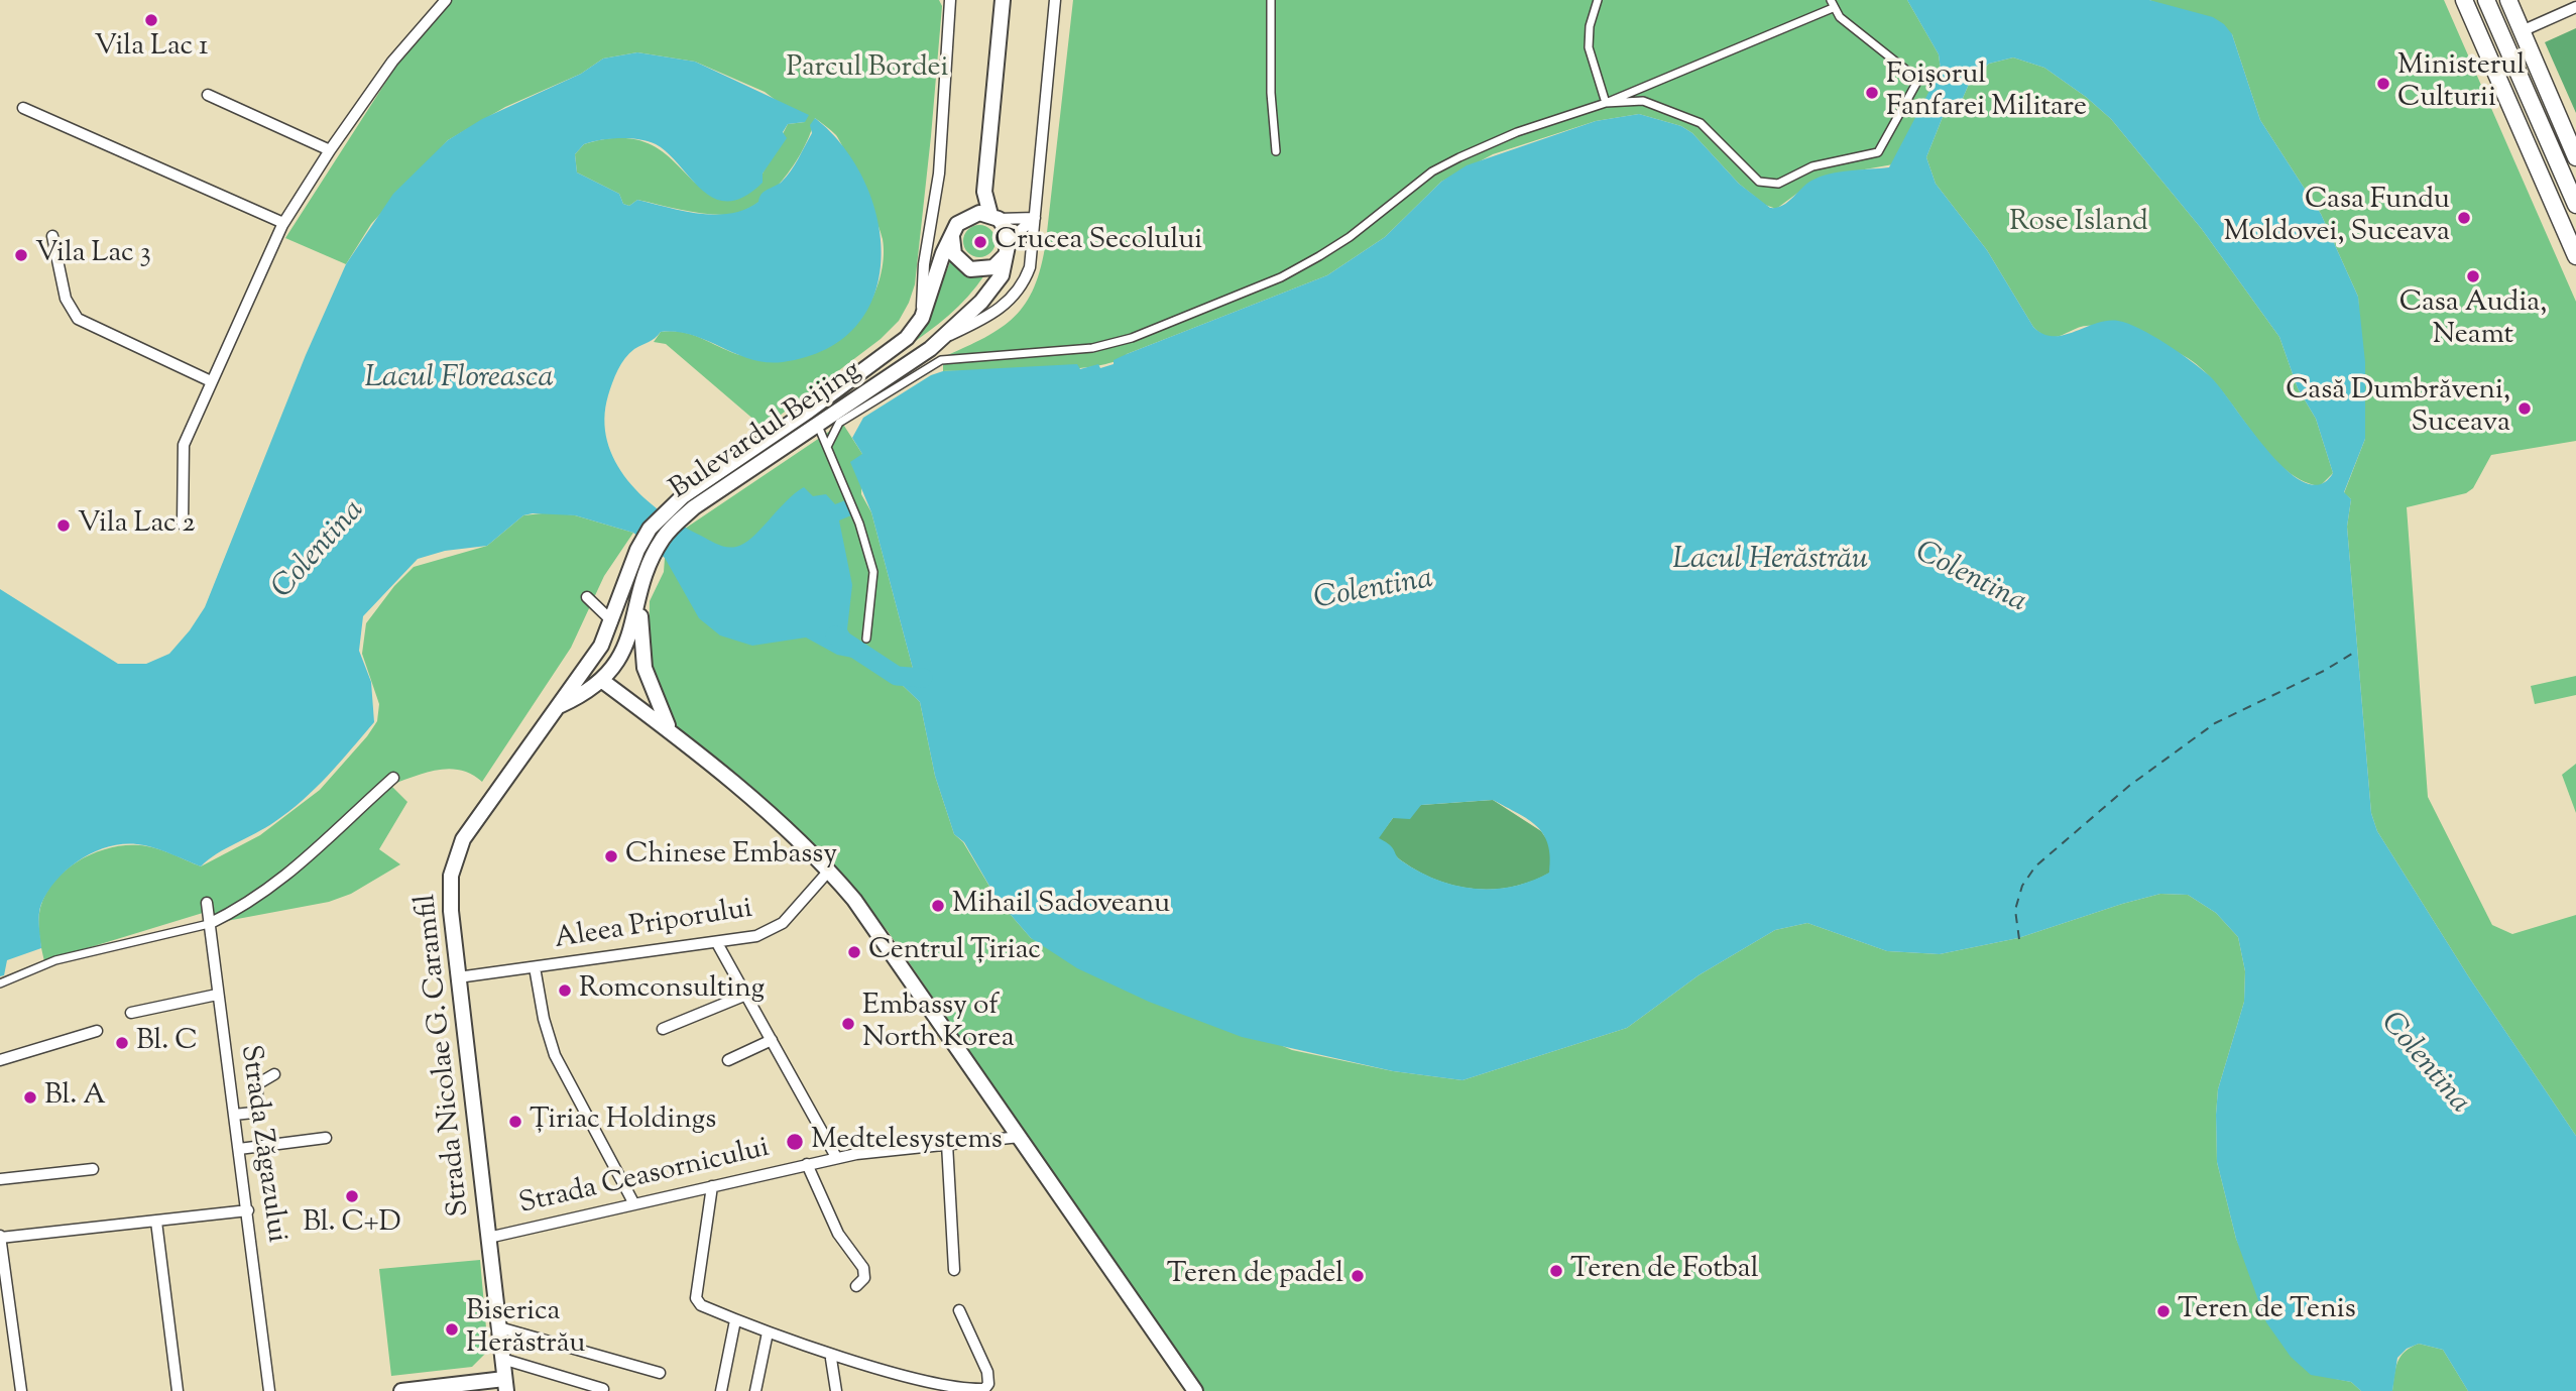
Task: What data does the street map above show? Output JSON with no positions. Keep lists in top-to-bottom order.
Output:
{
  "streets": {
    "main road": ["Bulevardul Beijing", "Strada Nicolae G. Caramfil"],
    "street": ["Aleea Priporului", "Strada Zăgazului", "Strada Ceasornicului"]
  },
  "crossings": [
    ["Bulevardul Beijing", "Strada Nicolae G. Caramfil"],
    ["Aleea Priporului", "Strada Nicolae G. Caramfil"],
    ["Strada Nicolae G. Caramfil", "Strada Ceasornicului"]
  ],
  "water": ["Lacul Floreasca", "Colentina", "Lacul Herăstrău"],
  "parks": ["Parcul Bordei", "Rose Island"],
  "places": [
    "Vila Lac 1",
    "Ministerul Culturii",
    "Foișorul Fanfarei Militare",
    "Casa Fundu Moldovei, Suceava",
    "Crucea Secolului",
    "Vila Lac 3",
    "Casa Audia, Neamt",
    "Casă Dumbrăveni, Suceava",
    "Vila Lac 2",
    "Chinese Embassy",
    "Mihail Sadoveanu",
    "Centrul Țiriac",
    "Romconsulting",
    "Embassy of North Korea",
    "Bl. C",
    "Bl. A",
    "Țiriac Holdings",
    "Medtelesystems",
    "Bl. C+D",
    "Teren de Fotbal",
    "Teren de padel",
    "Teren de Tenis",
    "Biserica Herăstrău"
  ]
}
